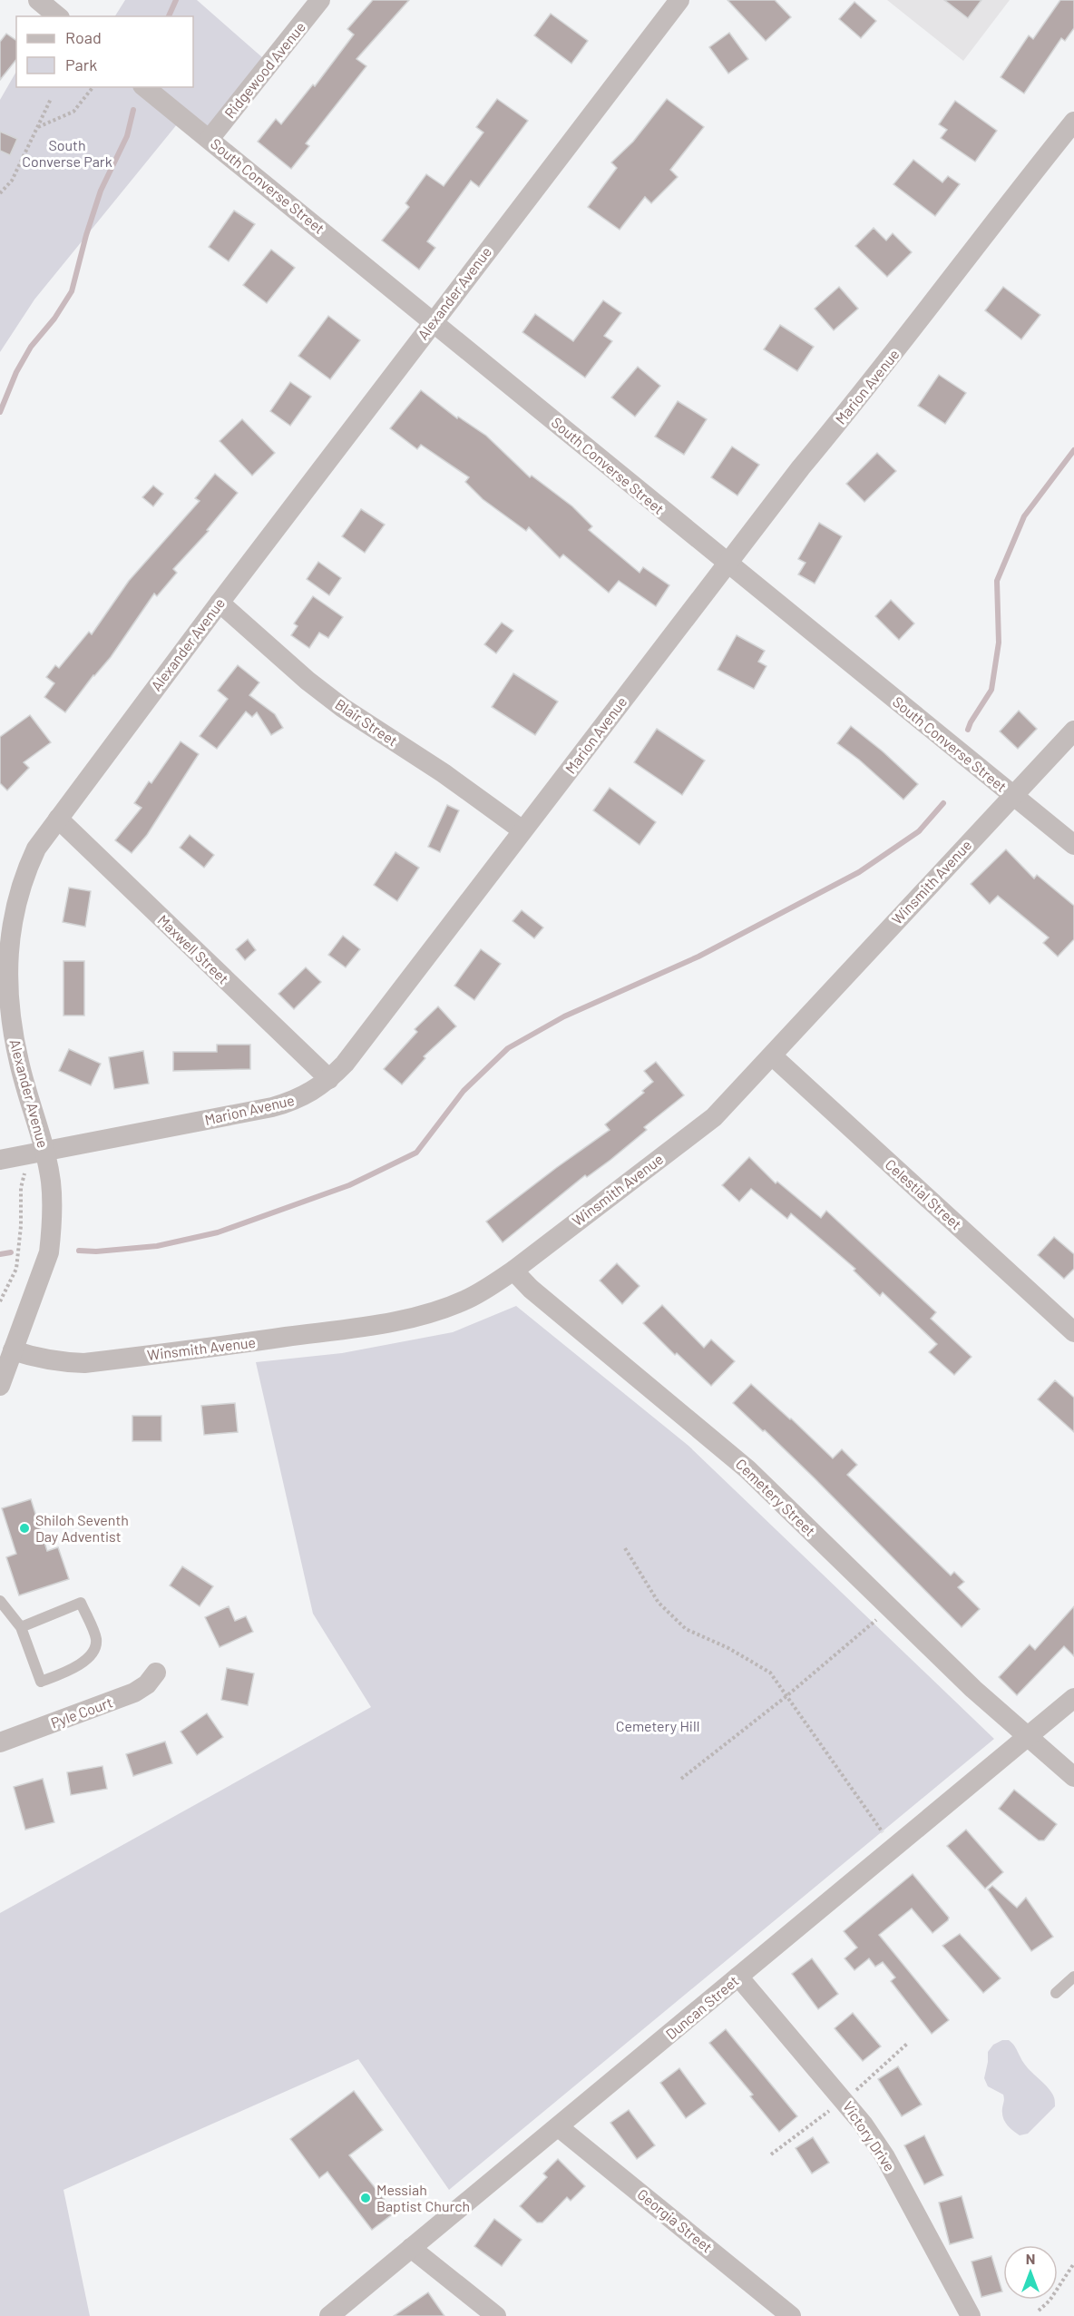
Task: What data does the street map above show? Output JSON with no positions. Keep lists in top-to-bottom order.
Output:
{
  "streets": {
    "street": [
      "Ridgewood Avenue",
      "South Converse Street",
      "Alexander Avenue",
      "Marion Avenue",
      "Blair Street",
      "Winsmith Avenue",
      "Maxwell Street",
      "Celestial Street",
      "Cemetery Street",
      "Pyle Court",
      "Duncan Street",
      "Victory Drive",
      "Georgia Street"
    ]
  },
  "crossings": [
    ["Ridgewood Avenue", "South Converse Street"],
    ["South Converse Street", "Alexander Avenue"],
    ["South Converse Street", "Marion Avenue"],
    ["South Converse Street", "Winsmith Avenue"],
    ["Alexander Avenue", "Marion Avenue"],
    ["Alexander Avenue", "Blair Street"],
    ["Alexander Avenue", "Winsmith Avenue"],
    ["Alexander Avenue", "Maxwell Street"],
    ["Marion Avenue", "Blair Street"],
    ["Marion Avenue", "Maxwell Street"],
    ["Winsmith Avenue", "Celestial Street"],
    ["Winsmith Avenue", "Cemetery Street"],
    ["Cemetery Street", "Duncan Street"],
    ["Duncan Street", "Victory Drive"],
    ["Duncan Street", "Georgia Street"]
  ],
  "parks": ["South Converse Park", "Cemetery Hill"],
  "places": ["Shiloh Seventh Day Adventist", "Messiah Baptist Church"],
  "legend": ["Road", "Park"],
  "north": "top"
}
